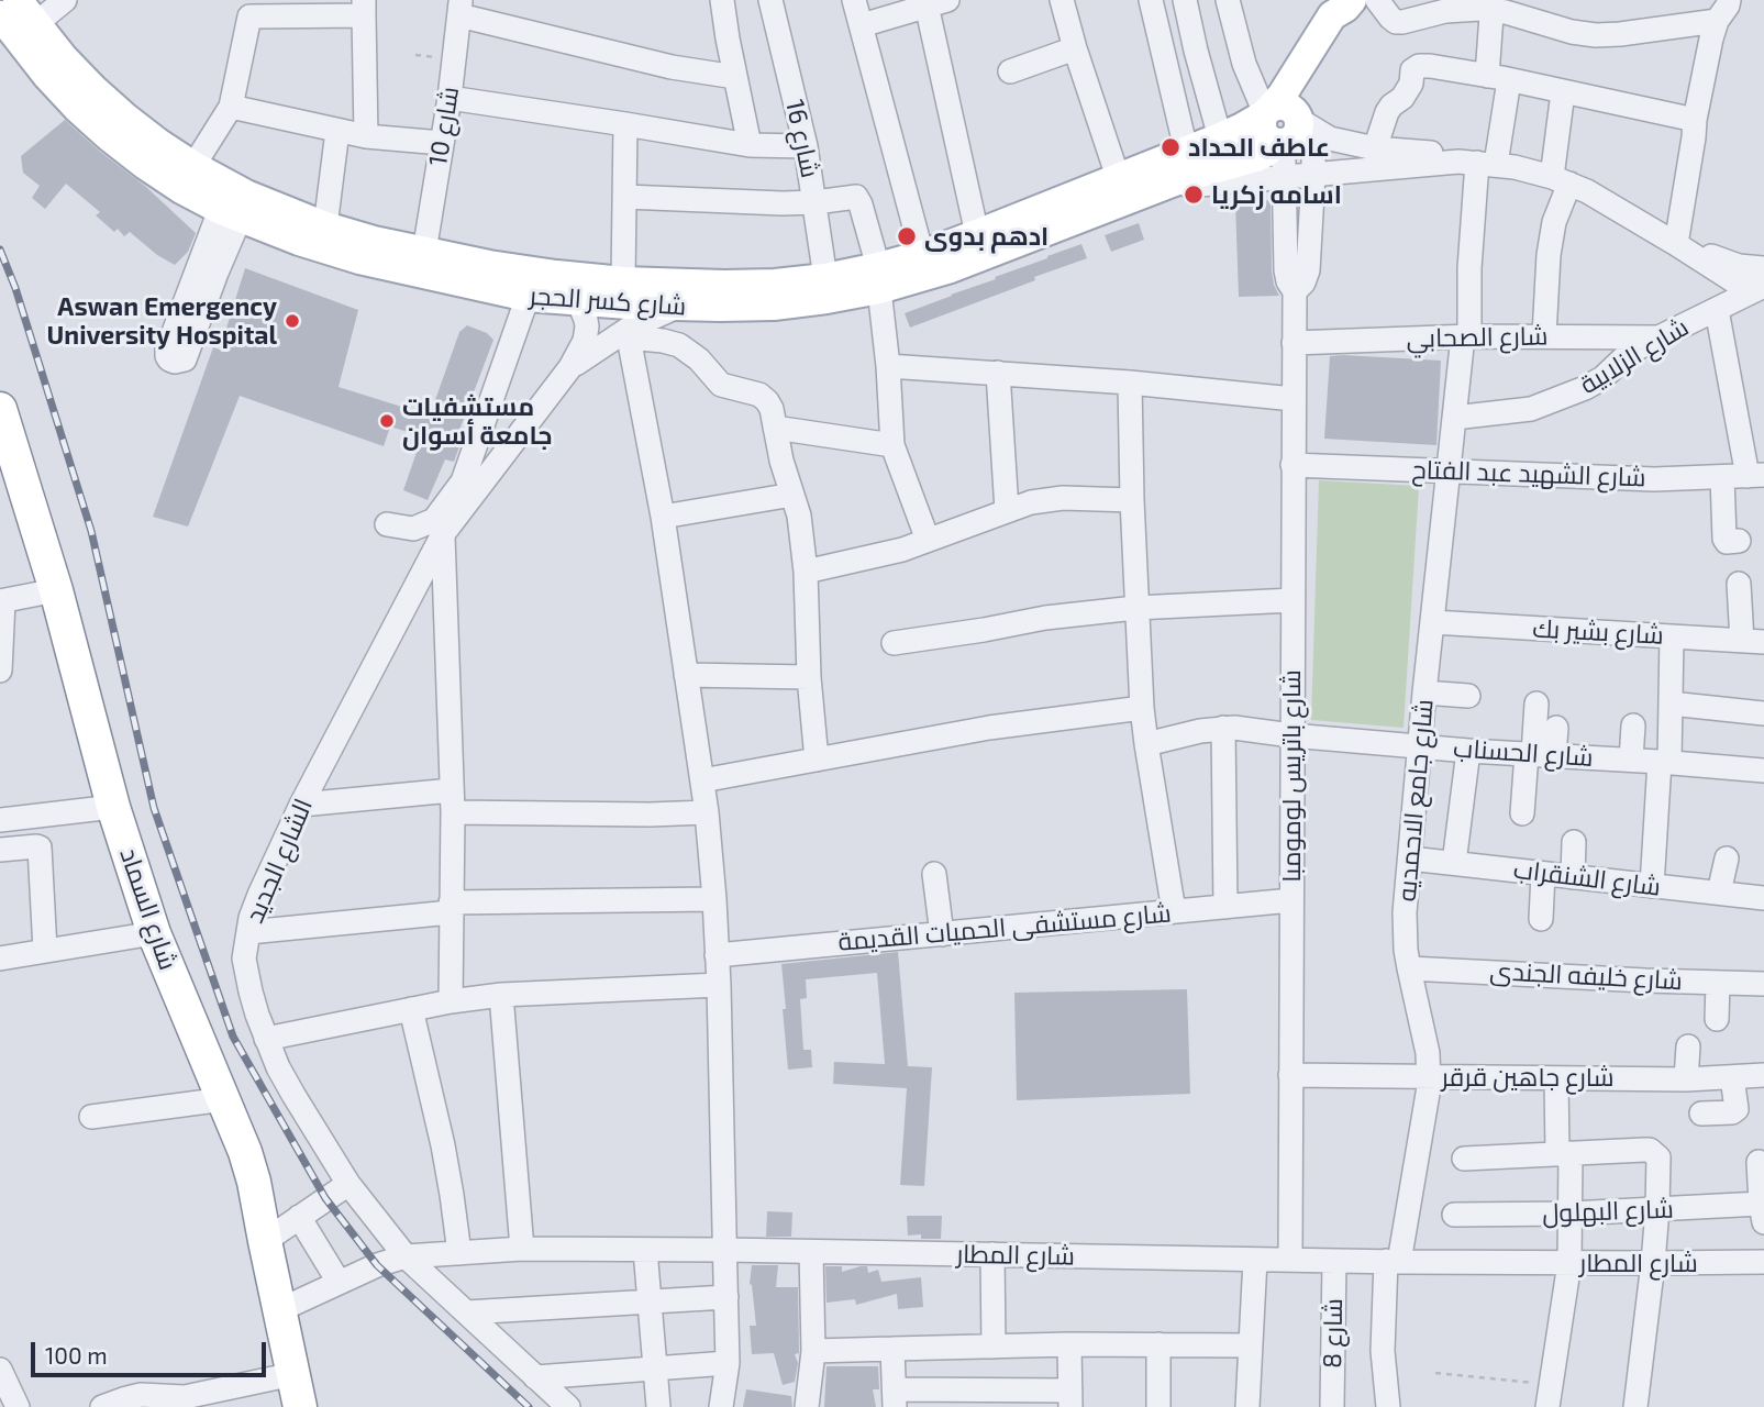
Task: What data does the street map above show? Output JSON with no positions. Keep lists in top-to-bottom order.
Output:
{
  "streets": {
    "highway": ["شارع السماد"],
    "main road": ["شارع كسر الحجر"],
    "street": [
      "شارع 10",
      "شارع 16",
      "شارع الصحابي",
      "شارع الزلابية",
      "شارع الشهيد عبد الفتاح",
      "شارع بشير بك",
      "شارع الحسناب",
      "شارع باتريس لومومبا",
      "شارع جامع الاحمديه",
      "الشارع الجديد",
      "شارع الشنقراب",
      "شارع مستشفى الحميات القديمة",
      "شارع خليفه الجندى",
      "شارع جاهين قرقر",
      "شارع البهلول",
      "شارع المطار",
      "شارع 8"
    ]
  },
  "crossings": [
    ["شارع 10", "شارع كسر الحجر"],
    ["شارع 16", "شارع كسر الحجر"],
    ["شارع كسر الحجر", "شارع باتريس لومومبا"],
    ["شارع كسر الحجر", "الشارع الجديد"],
    ["شارع الصحابي", "شارع الزلابية"],
    ["شارع الصحابي", "شارع باتريس لومومبا"],
    ["شارع الصحابي", "شارع جامع الاحمديه"],
    ["شارع الزلابية", "شارع جامع الاحمديه"],
    ["شارع الشهيد عبد الفتاح", "شارع باتريس لومومبا"],
    ["شارع الشهيد عبد الفتاح", "شارع جامع الاحمديه"],
    ["شارع بشير بك", "شارع جامع الاحمديه"],
    ["شارع الحسناب", "شارع باتريس لومومبا"],
    ["شارع الحسناب", "شارع جامع الاحمديه"],
    ["شارع باتريس لومومبا", "شارع مستشفى الحميات القديمة"],
    ["شارع باتريس لومومبا", "شارع جاهين قرقر"],
    ["شارع باتريس لومومبا", "شارع المطار"],
    ["شارع جامع الاحمديه", "شارع الشنقراب"],
    ["شارع جامع الاحمديه", "شارع خليفه الجندى"],
    ["شارع جامع الاحمديه", "شارع جاهين قرقر"],
    ["شارع جامع الاحمديه", "شارع المطار"],
    ["الشارع الجديد", "شارع المطار"],
    ["شارع السماد", "شارع المطار"],
    ["شارع المطار", "شارع 8"]
  ],
  "places": [
    "عاطف الحداد",
    "اسامه زكريا",
    "ادهم بدوى",
    "Aswan Emergency University Hospital",
    "مستشفيات جامعة أسوان"
  ],
  "scale_bar": "100 m"
}
